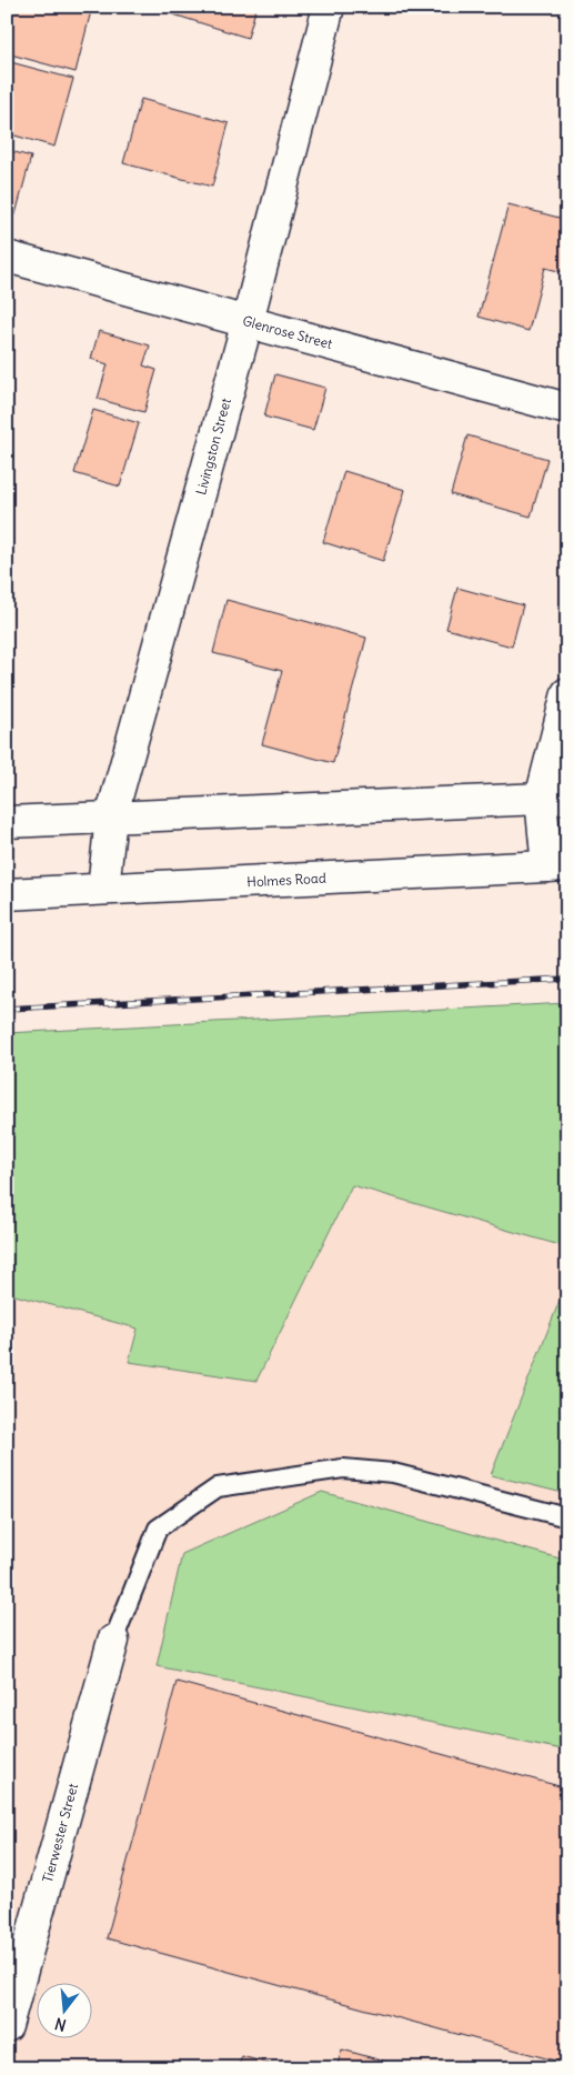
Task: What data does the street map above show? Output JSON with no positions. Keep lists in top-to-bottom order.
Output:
{
  "streets": {
    "street": [
      "Glenrose Street",
      "Livingston Street",
      "Holmes Road",
      "Tierwester Street"
    ]
  },
  "crossings": [
    ["Glenrose Street", "Livingston Street"],
    ["Livingston Street", "Holmes Road"]
  ],
  "north": "bottom"
}
